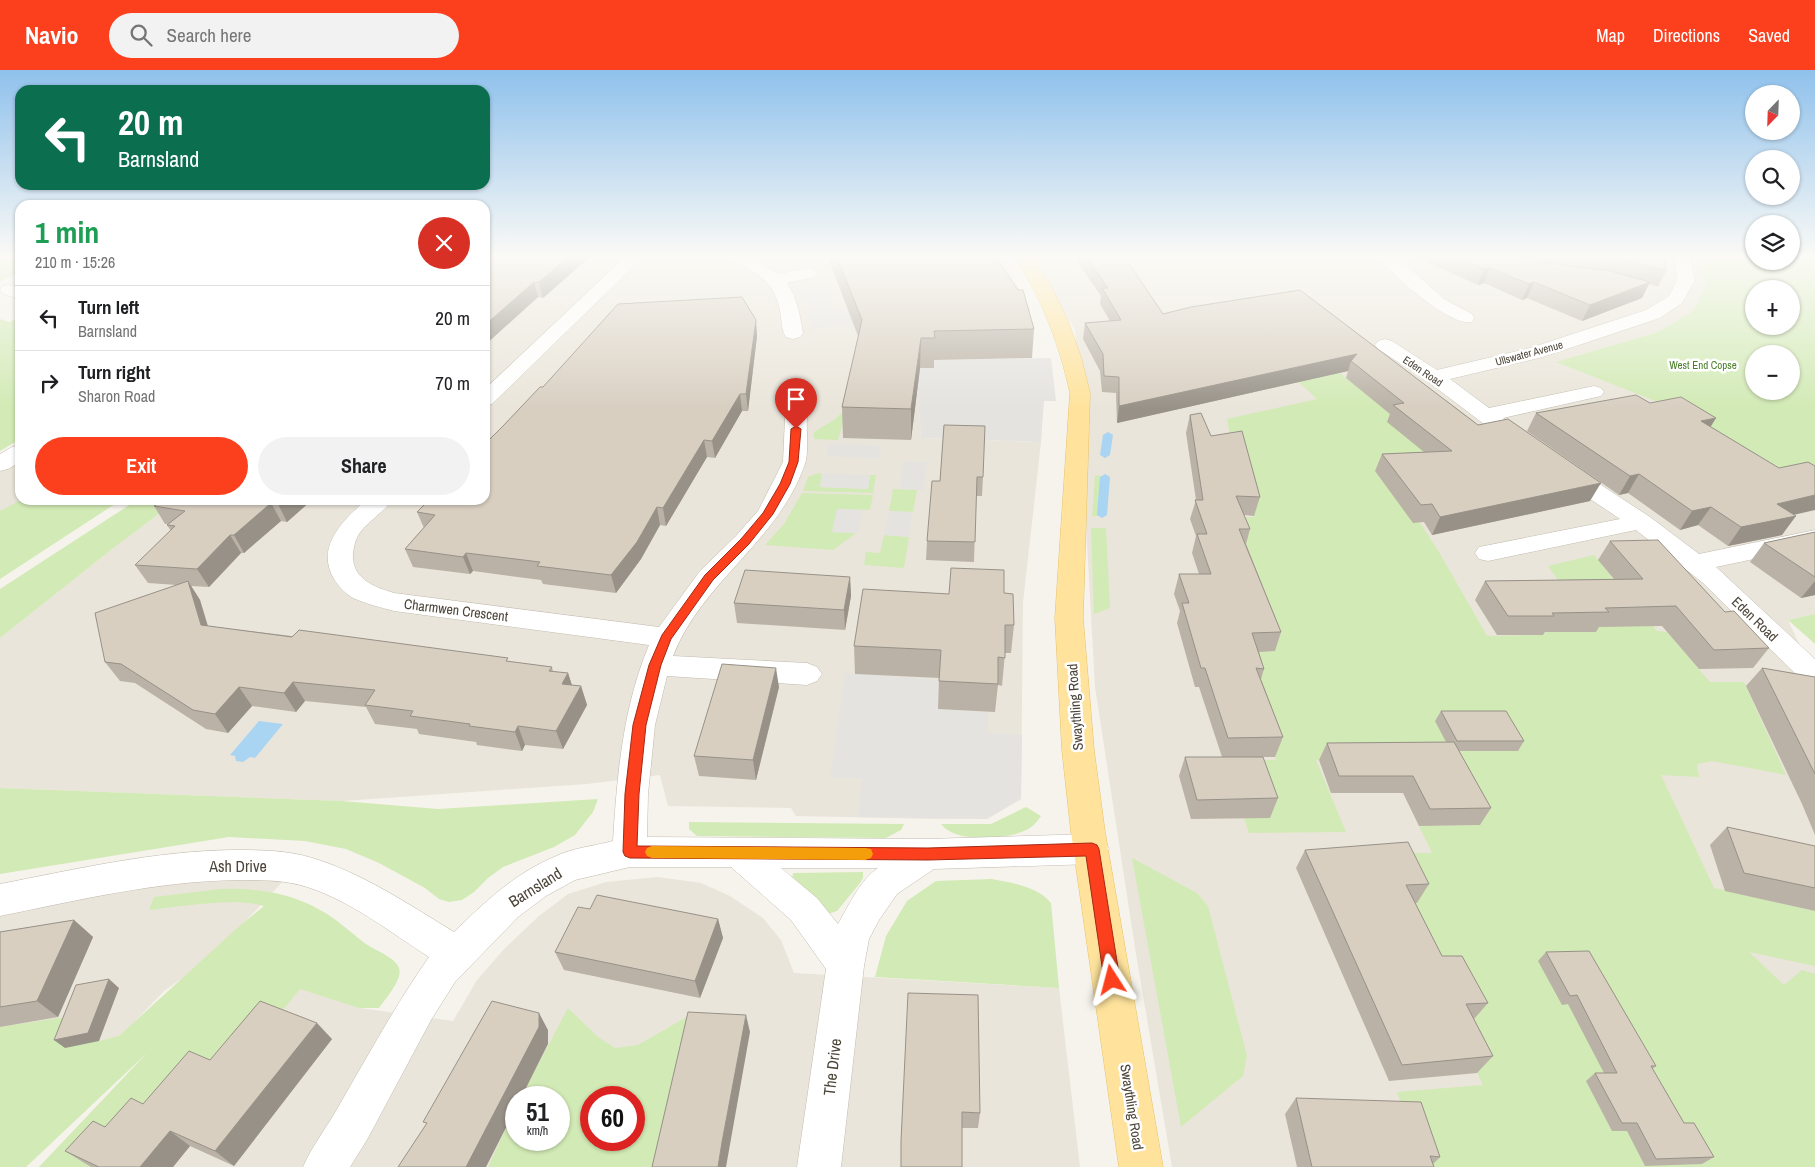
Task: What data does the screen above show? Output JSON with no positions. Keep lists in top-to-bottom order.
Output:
{
  "streets": {
    "main road": ["Swaythling Road"],
    "street": [
      "Ullswater Avenue",
      "Eden Road",
      "Charmwen Crescent",
      "Ash Drive",
      "Barnsland",
      "The Drive"
    ]
  },
  "crossings": [
    ["Ullswater Avenue", "Eden Road"],
    ["Swaythling Road", "Barnsland"],
    ["Ash Drive", "Barnsland"],
    ["Barnsland", "The Drive"]
  ],
  "parks": ["West End Copse"],
  "north": "bottom left",
  "page": {
    "header": "Navio",
    "search": "Search here",
    "nav": ["Map", "Directions", "Saved"],
    "map_buttons": ["+", "−"],
    "turn": ["20 m", "Barnsland"],
    "heading": ["1 min", "210 m · 15:26"],
    "list": [
      {
        "name": "Turn left",
        "note": "Barnsland",
        "value": "20 m"
      },
      {
        "name": "Turn right",
        "note": "Sharon Road",
        "value": "70 m"
      }
    ],
    "buttons": ["Exit", "Share"],
    "speed": "51 km/h",
    "limit": "60"
  }
}
